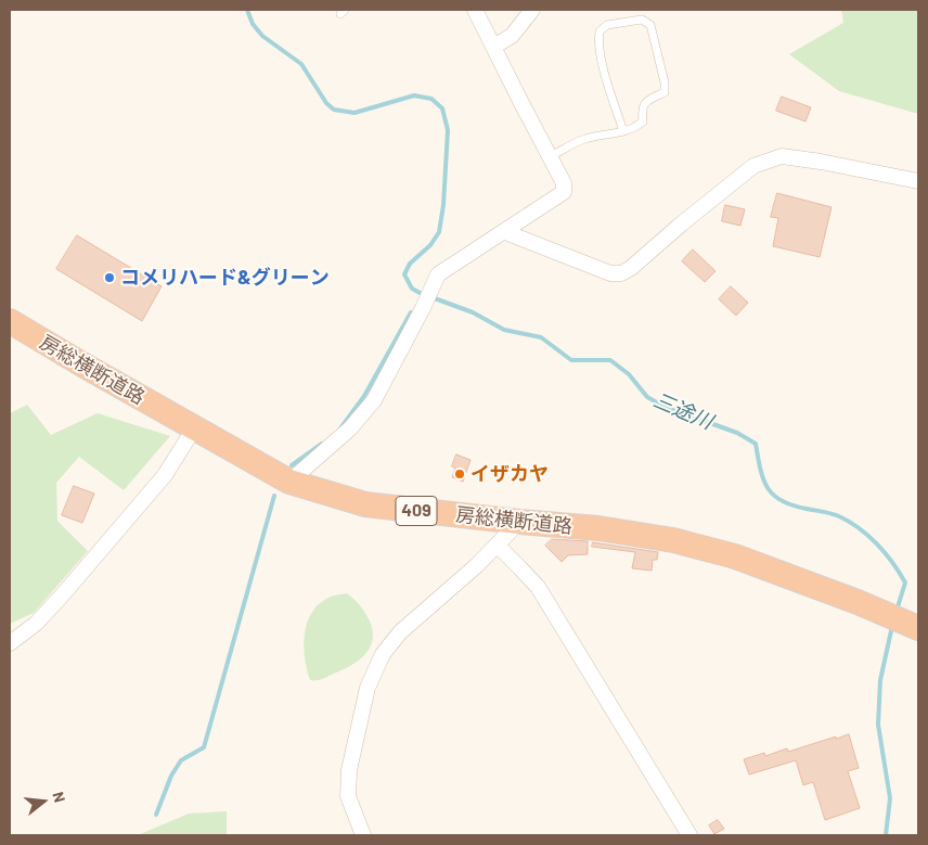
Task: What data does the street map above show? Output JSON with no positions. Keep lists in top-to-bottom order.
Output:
{
  "streets": {
    "highway": ["房総横断道路", "409"]
  },
  "water": ["三途川"],
  "places": ["コメリハード&グリーン", "イザカヤ"],
  "north": "right"
}
